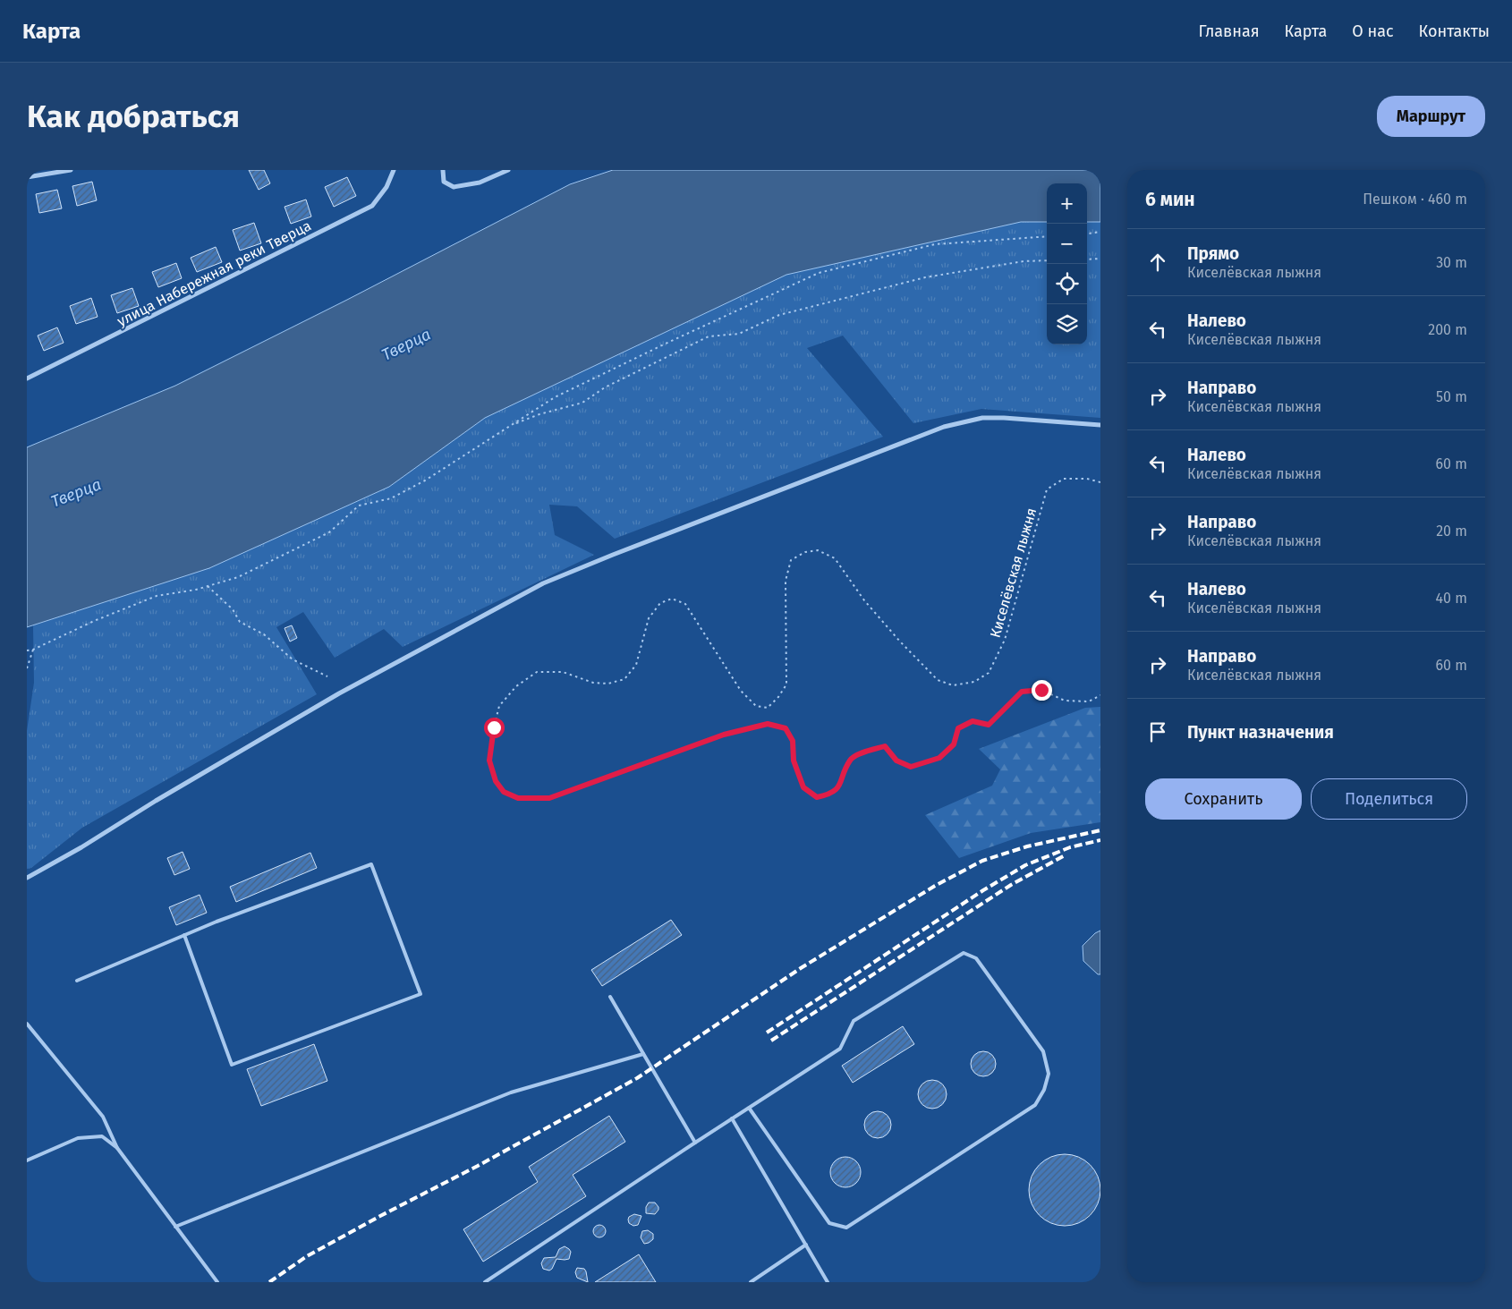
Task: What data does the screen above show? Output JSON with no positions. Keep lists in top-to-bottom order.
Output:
{
  "streets": {
    "street": ["улица Набережная реки Тверца"],
    "path": ["Киселёвская лыжня"]
  },
  "water": ["Тверца"],
  "page": {
    "header": "Карта",
    "nav": [
      "Главная",
      "Карта",
      "О нас",
      "Контакты"
    ],
    "buttons": [
      "Маршрут",
      ["Сохранить", "Поделиться"]
    ],
    "title": "Как добраться",
    "heading": ["6 мин", "Пешком · 460 m"],
    "map_buttons": ["+", "−"],
    "list": [
      ["Прямо", "Киселёвская лыжня", "30 m"],
      ["Налево", "Киселёвская лыжня", "200 m"],
      ["Направо", "Киселёвская лыжня", "50 m"],
      ["Налево", "Киселёвская лыжня", "60 m"],
      ["Направо", "Киселёвская лыжня", "20 m"],
      ["Налево", "Киселёвская лыжня", "40 m"],
      ["Направо", "Киселёвская лыжня", "60 m"],
      "Пункт назначения"
    ]
  }
}
